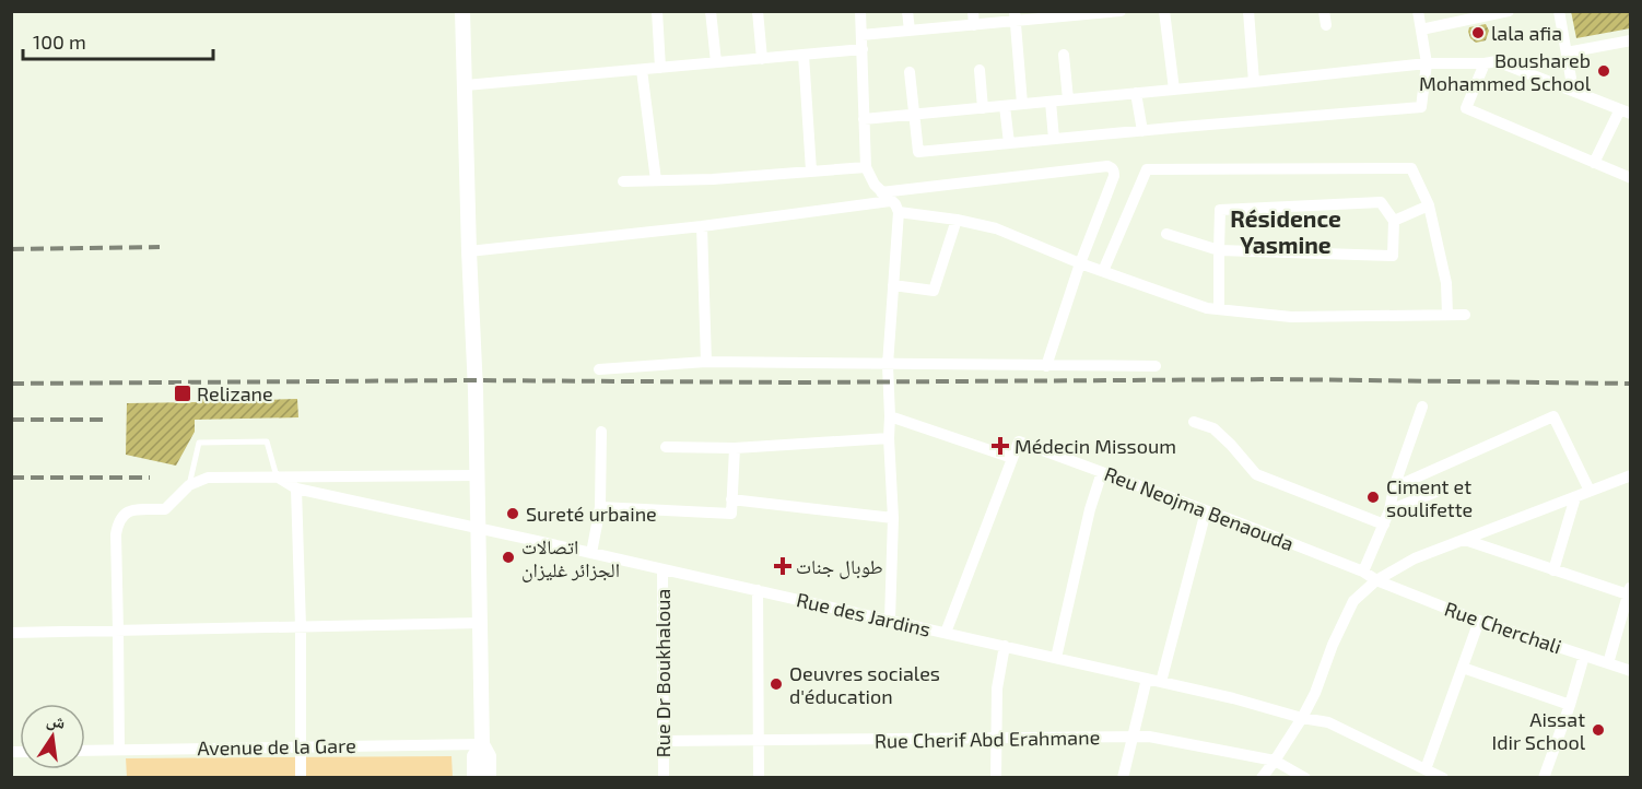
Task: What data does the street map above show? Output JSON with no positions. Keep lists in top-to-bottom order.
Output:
{
  "streets": {
    "street": [
      "Reu Neojma Benaouda",
      "Rue des Jardins",
      "Rue Cherchali",
      "Rue Dr Boukhaloua",
      "Rue Cherif Abd Erahmane",
      "Avenue de la Gare"
    ]
  },
  "crossings": [
    ["Reu Neojma Benaouda", "Rue Cherchali"],
    ["Rue des Jardins", "Rue Dr Boukhaloua"],
    ["Rue Dr Boukhaloua", "Rue Cherif Abd Erahmane"]
  ],
  "districts": ["Résidence Yasmine"],
  "places": {
    "other": [
      "lala afia",
      "Boushareb Mohammed School",
      "Ciment et soulifette",
      "Sureté urbaine",
      "اتصالات الجزائر غليزان",
      "Oeuvres sociales d'éducation",
      "Aissat Idir School"
    ],
    "transit": ["Relizane"],
    "health": ["Médecin Missoum", "طوبال جنات"]
  },
  "scale_bar": "100 m",
  "north": "top"
}
